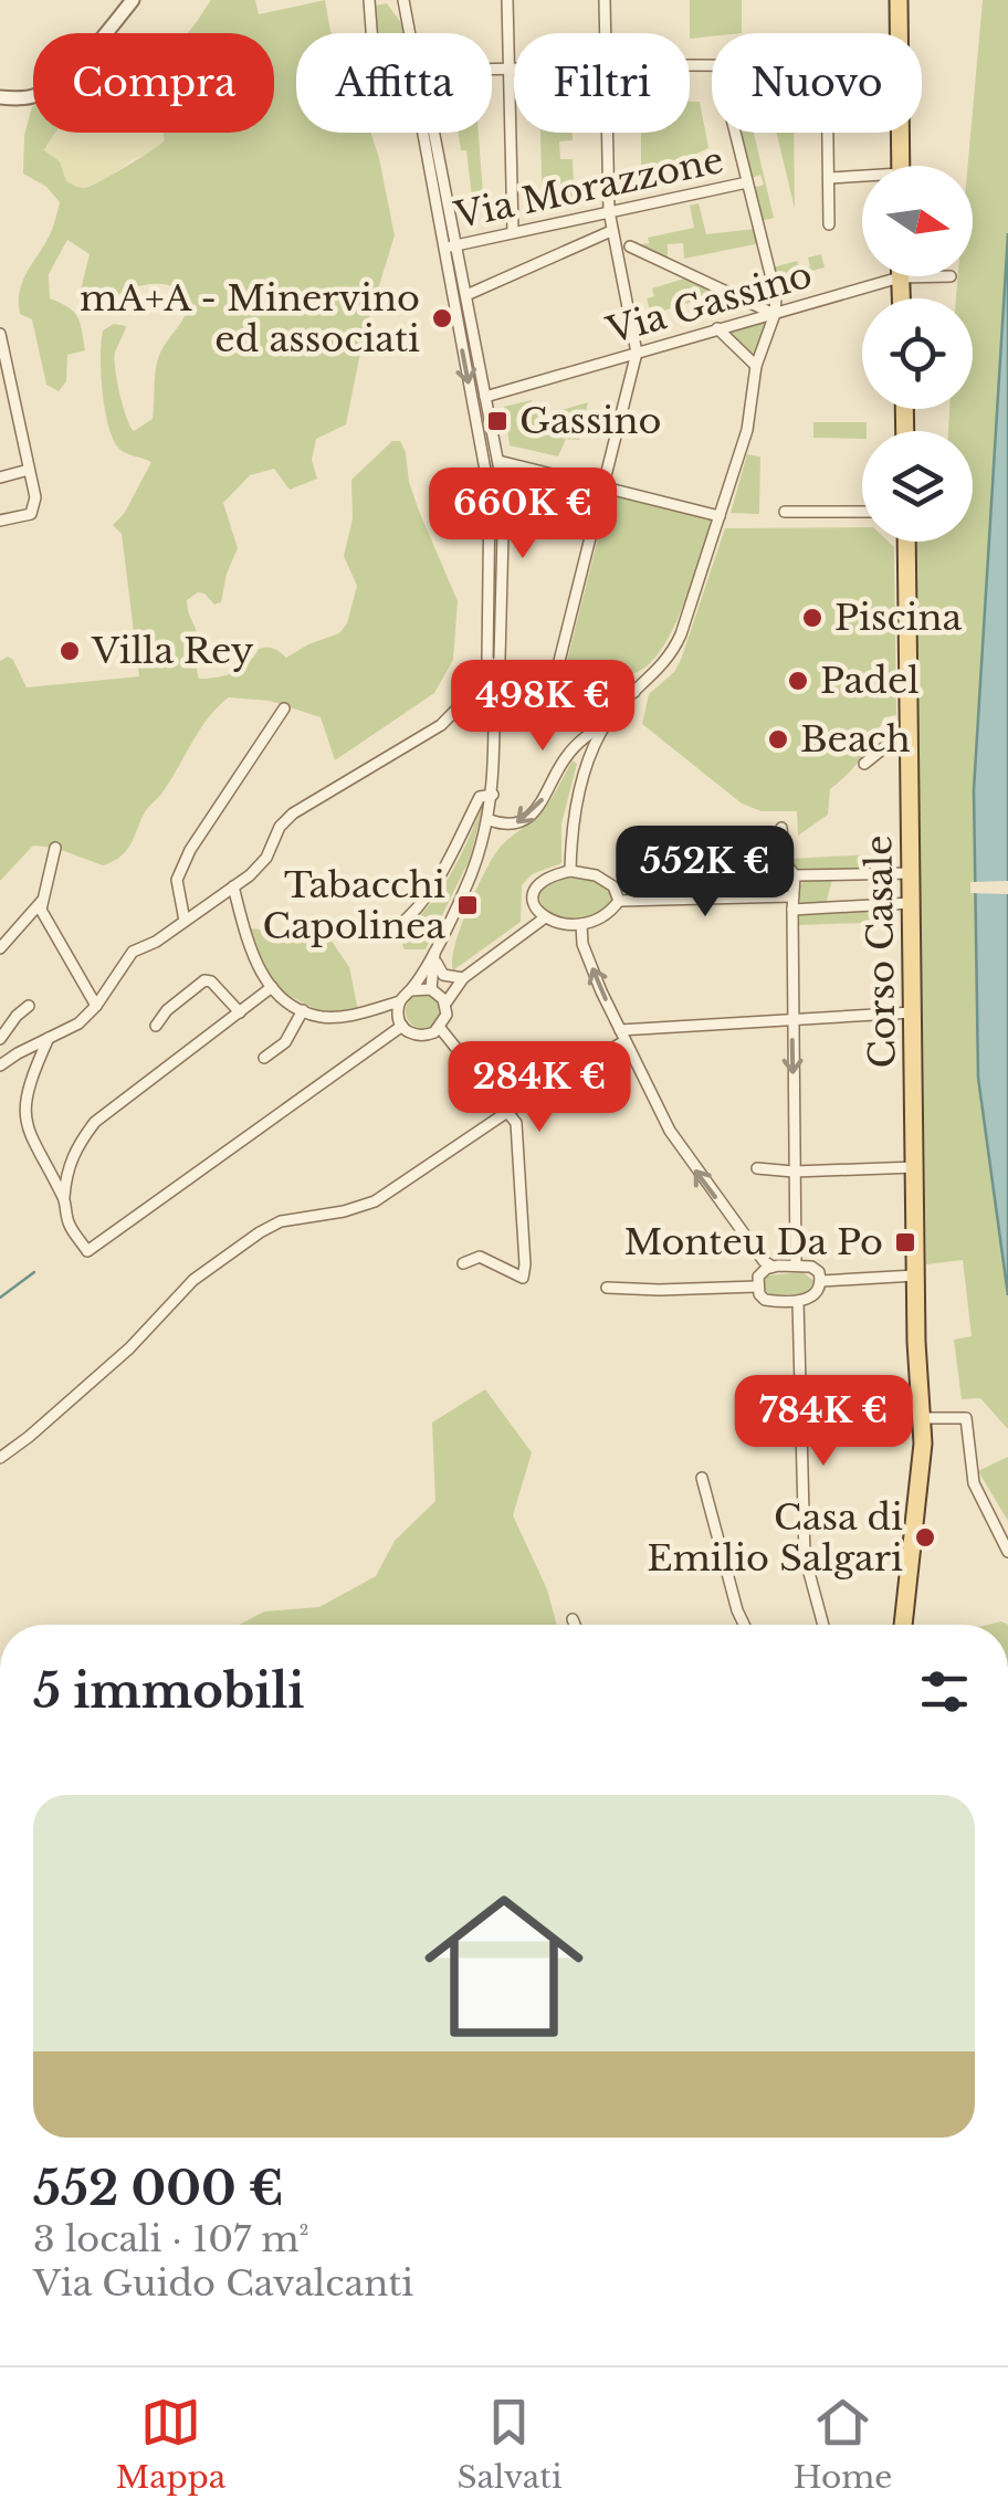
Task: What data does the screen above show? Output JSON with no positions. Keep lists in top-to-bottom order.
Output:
{
  "streets": {
    "main road": ["Corso Casale"],
    "street": ["Via Morazzone", "Via Gassino"]
  },
  "places": {
    "other": [
      "mA+A - Minervino ed associati",
      "Piscina",
      "Villa Rey",
      "Padel",
      "Beach",
      "Casa di Emilio Salgari"
    ],
    "transit": ["Gassino", "Tabacchi Capolinea", "Monteu Da Po"]
  },
  "north": "right",
  "page": {
    "chip": [
      "Compra",
      "Affitta",
      "Filtri",
      "Nuovo"
    ],
    "price": [
      "660K €",
      "498K €",
      "552K €",
      "284K €",
      "784K €"
    ],
    "heading": "5 immobili",
    "list": [
      {
        "name": "552 000 €",
        "note": "3 locali · 107 m² · Via Guido Cavalcanti"
      }
    ],
    "tabs": ["Mappa", "Salvati", "Home"]
  }
}
